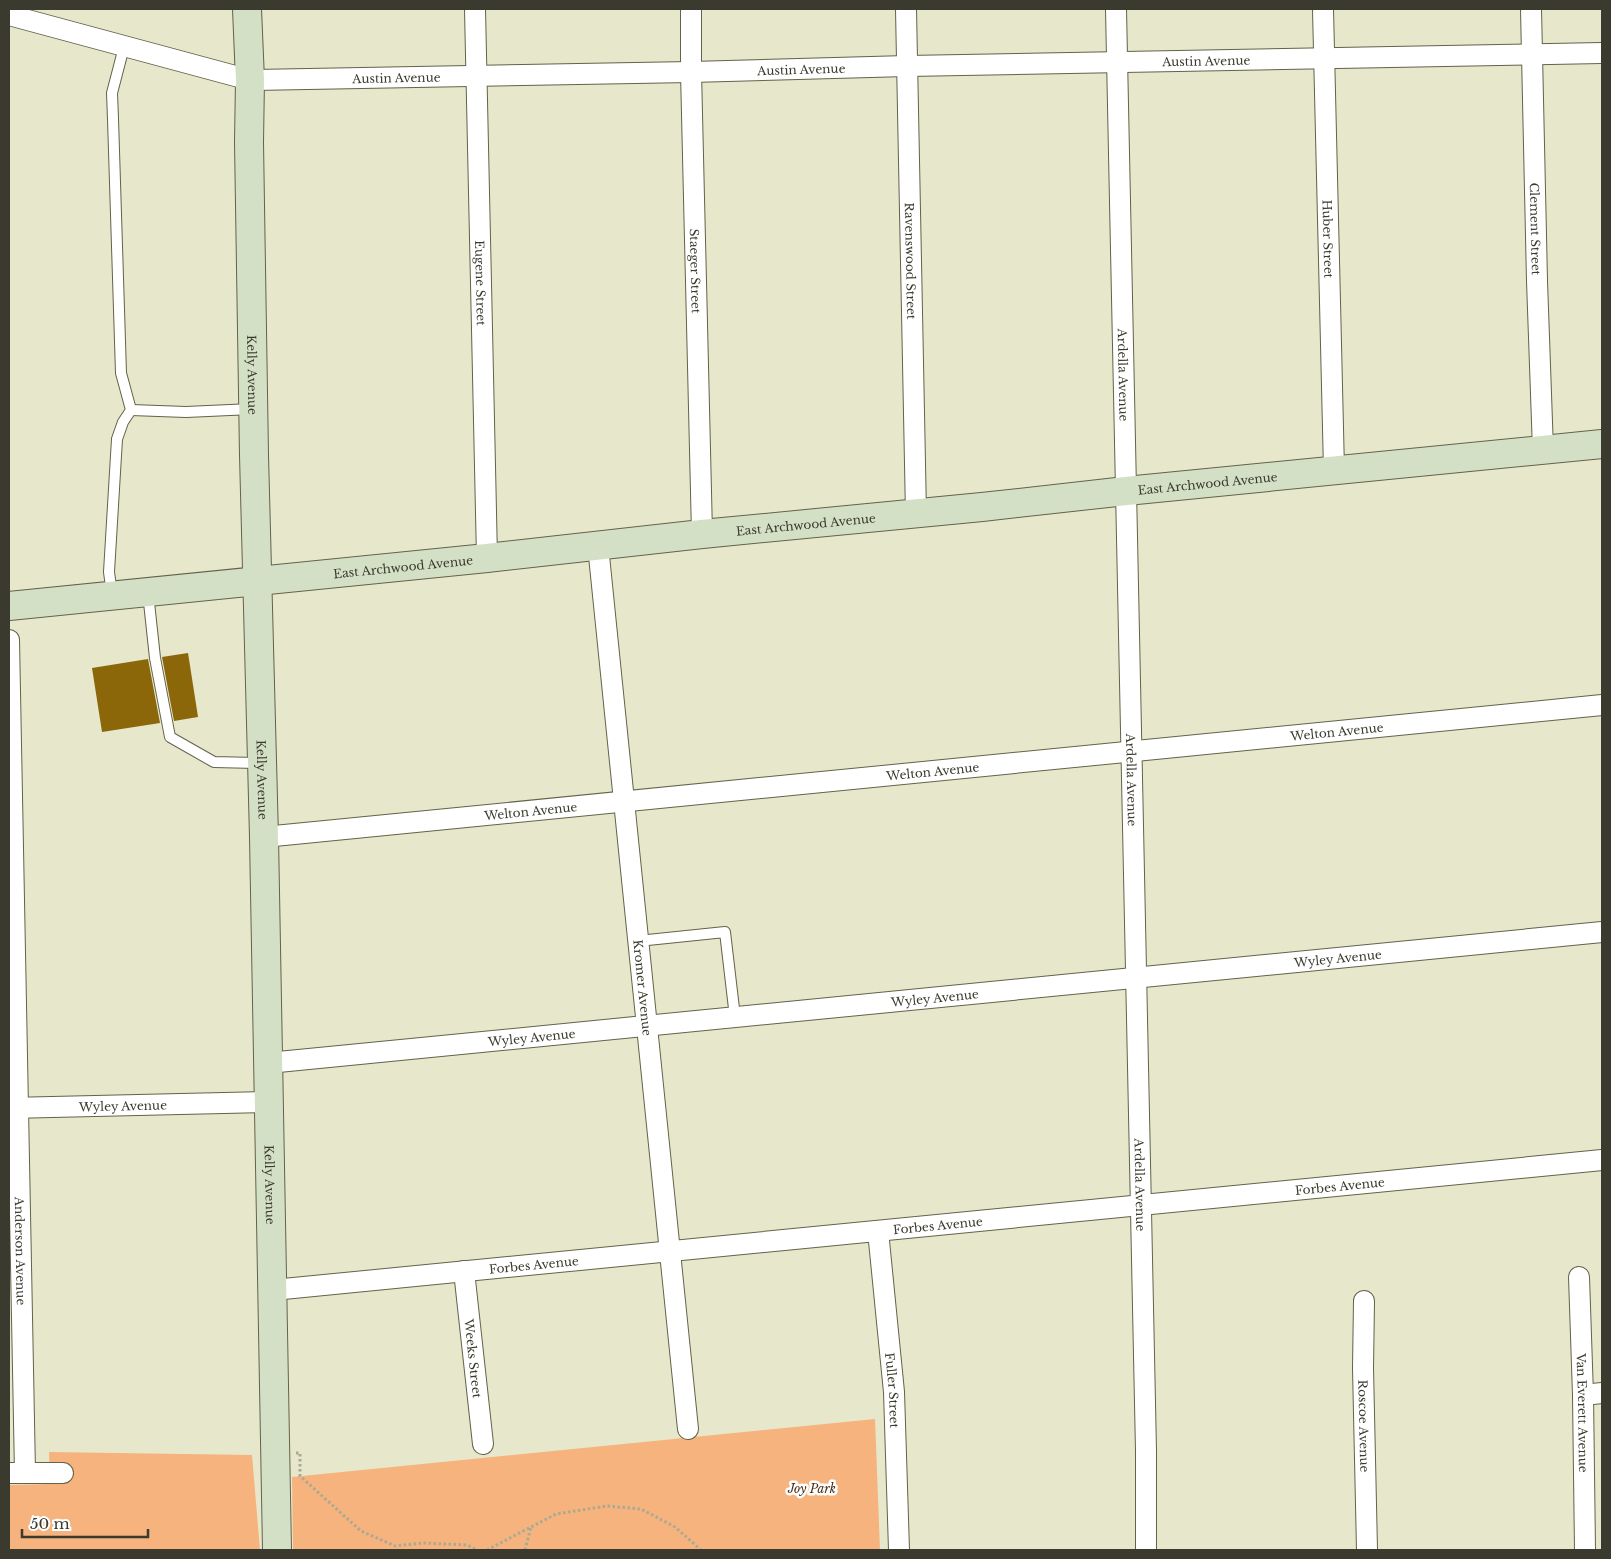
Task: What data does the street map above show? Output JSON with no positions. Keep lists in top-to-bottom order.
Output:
{
  "streets": {
    "main road": ["Kelly Avenue", "East Archwood Avenue"],
    "street": [
      "Austin Avenue",
      "Clement Street",
      "Huber Street",
      "Ravenswood Street",
      "Staeger Street",
      "Eugene Street",
      "Ardella Avenue",
      "Welton Avenue",
      "Wyley Avenue",
      "Kromer Avenue",
      "Forbes Avenue",
      "Anderson Avenue",
      "Weeks Street",
      "Fuller Street",
      "Van Everett Avenue",
      "Roscoe Avenue"
    ]
  },
  "crossings": [
    ["Austin Avenue", "Clement Street"],
    ["Austin Avenue", "Huber Street"],
    ["Austin Avenue", "Ravenswood Street"],
    ["Austin Avenue", "Staeger Street"],
    ["Austin Avenue", "Eugene Street"],
    ["Austin Avenue", "Kelly Avenue"],
    ["Austin Avenue", "Ardella Avenue"],
    ["Clement Street", "East Archwood Avenue"],
    ["Huber Street", "East Archwood Avenue"],
    ["Ravenswood Street", "East Archwood Avenue"],
    ["Staeger Street", "East Archwood Avenue"],
    ["Eugene Street", "East Archwood Avenue"],
    ["Kelly Avenue", "East Archwood Avenue"],
    ["Kelly Avenue", "Welton Avenue"],
    ["Kelly Avenue", "Wyley Avenue"],
    ["Kelly Avenue", "Forbes Avenue"],
    ["Ardella Avenue", "East Archwood Avenue"],
    ["Ardella Avenue", "Welton Avenue"],
    ["Ardella Avenue", "Wyley Avenue"],
    ["Ardella Avenue", "Forbes Avenue"],
    ["East Archwood Avenue", "Kromer Avenue"],
    ["Welton Avenue", "Kromer Avenue"],
    ["Wyley Avenue", "Kromer Avenue"],
    ["Wyley Avenue", "Anderson Avenue"],
    ["Kromer Avenue", "Forbes Avenue"],
    ["Forbes Avenue", "Weeks Street"],
    ["Forbes Avenue", "Fuller Street"]
  ],
  "parks": ["Joy Park"],
  "scale_bar": "50 m"
}
